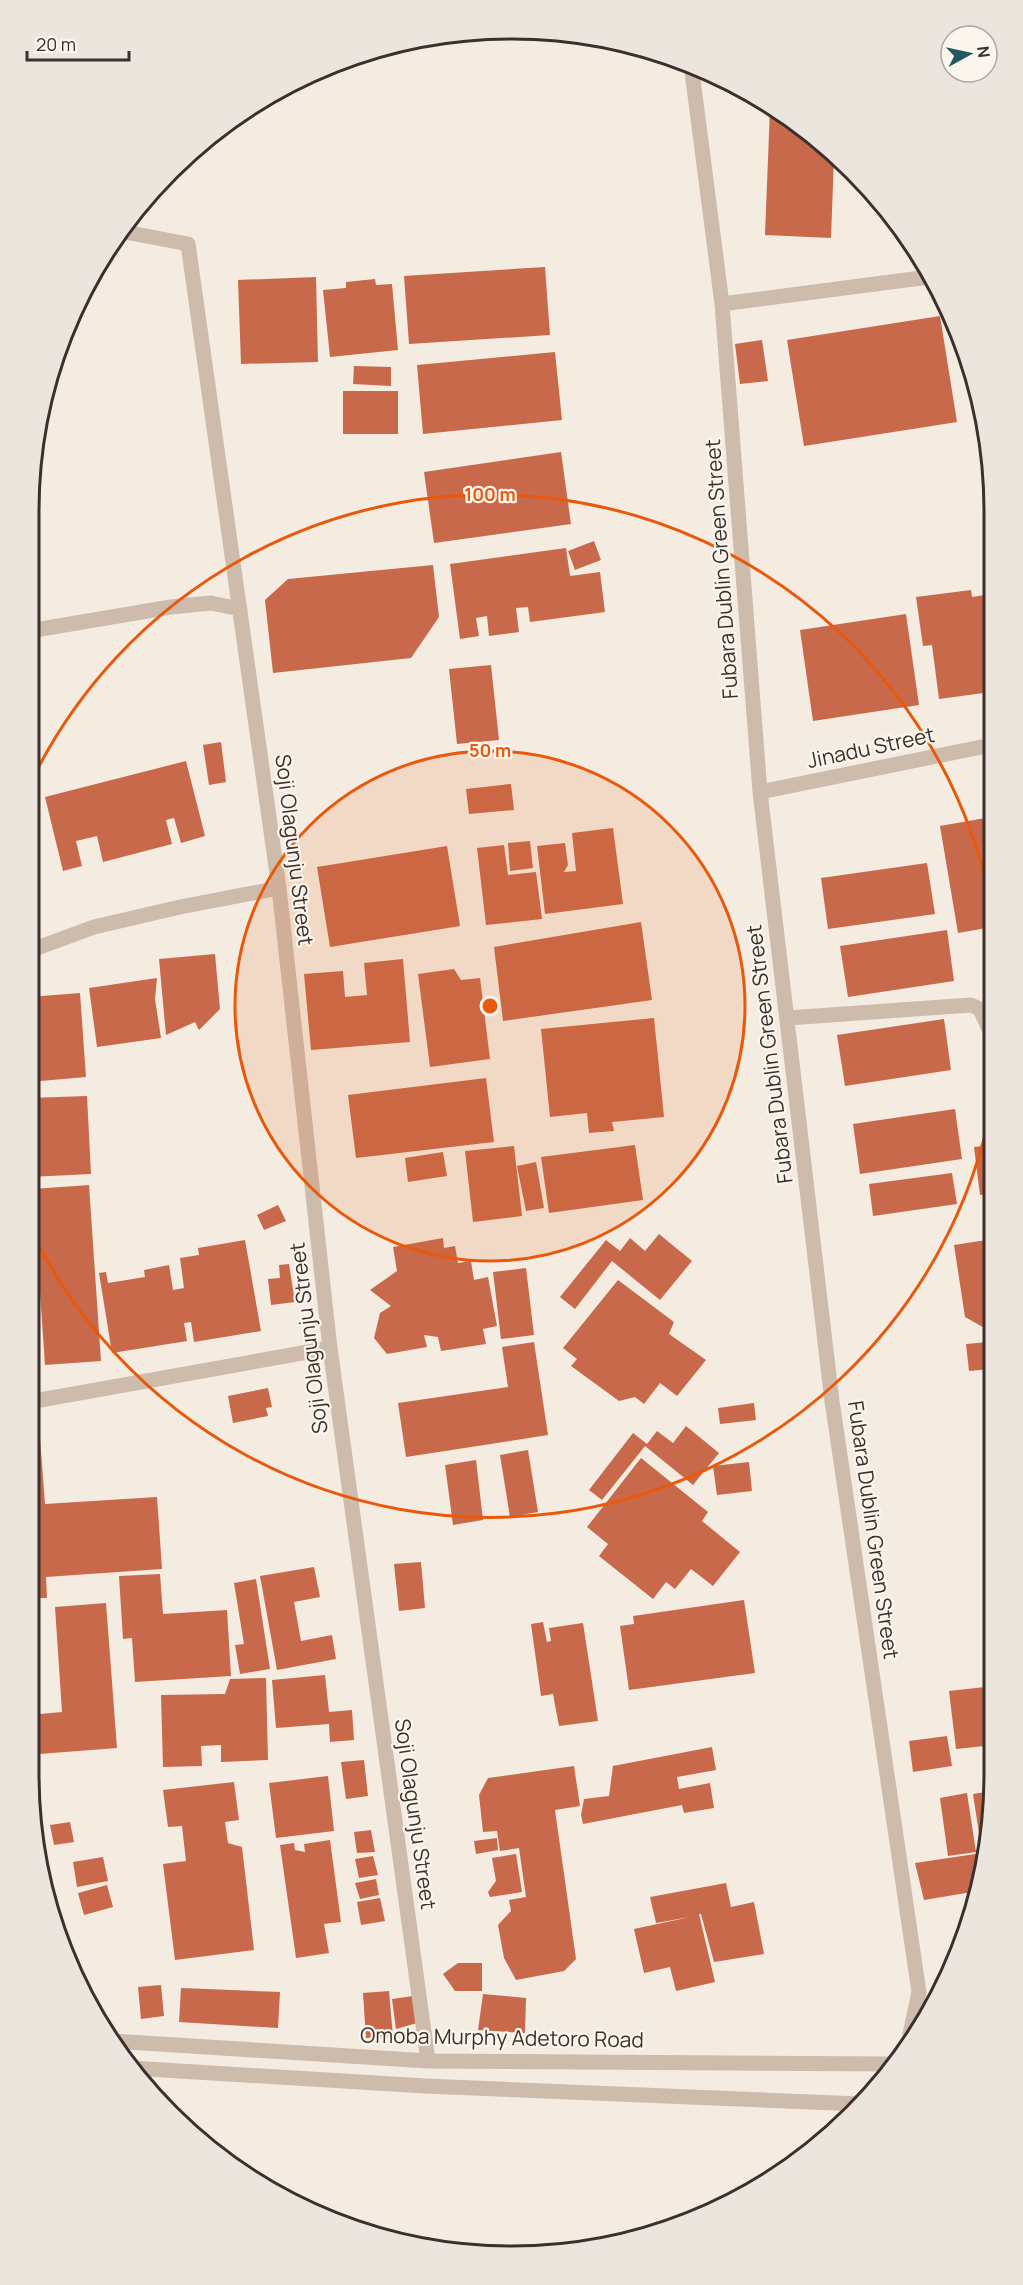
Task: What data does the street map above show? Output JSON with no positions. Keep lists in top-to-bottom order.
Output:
{
  "streets": {
    "street": [
      "Fubara Dublin Green Street",
      "Jinadu Street",
      "Soji Olagunju Street",
      "Omoba Murphy Adetoro Road"
    ]
  },
  "crossings": [
    ["Fubara Dublin Green Street", "Jinadu Street"],
    ["Soji Olagunju Street", "Omoba Murphy Adetoro Road"]
  ],
  "scale_bar": "20 m",
  "north": "right",
  "rings": ["100 m", "50 m"]
}
